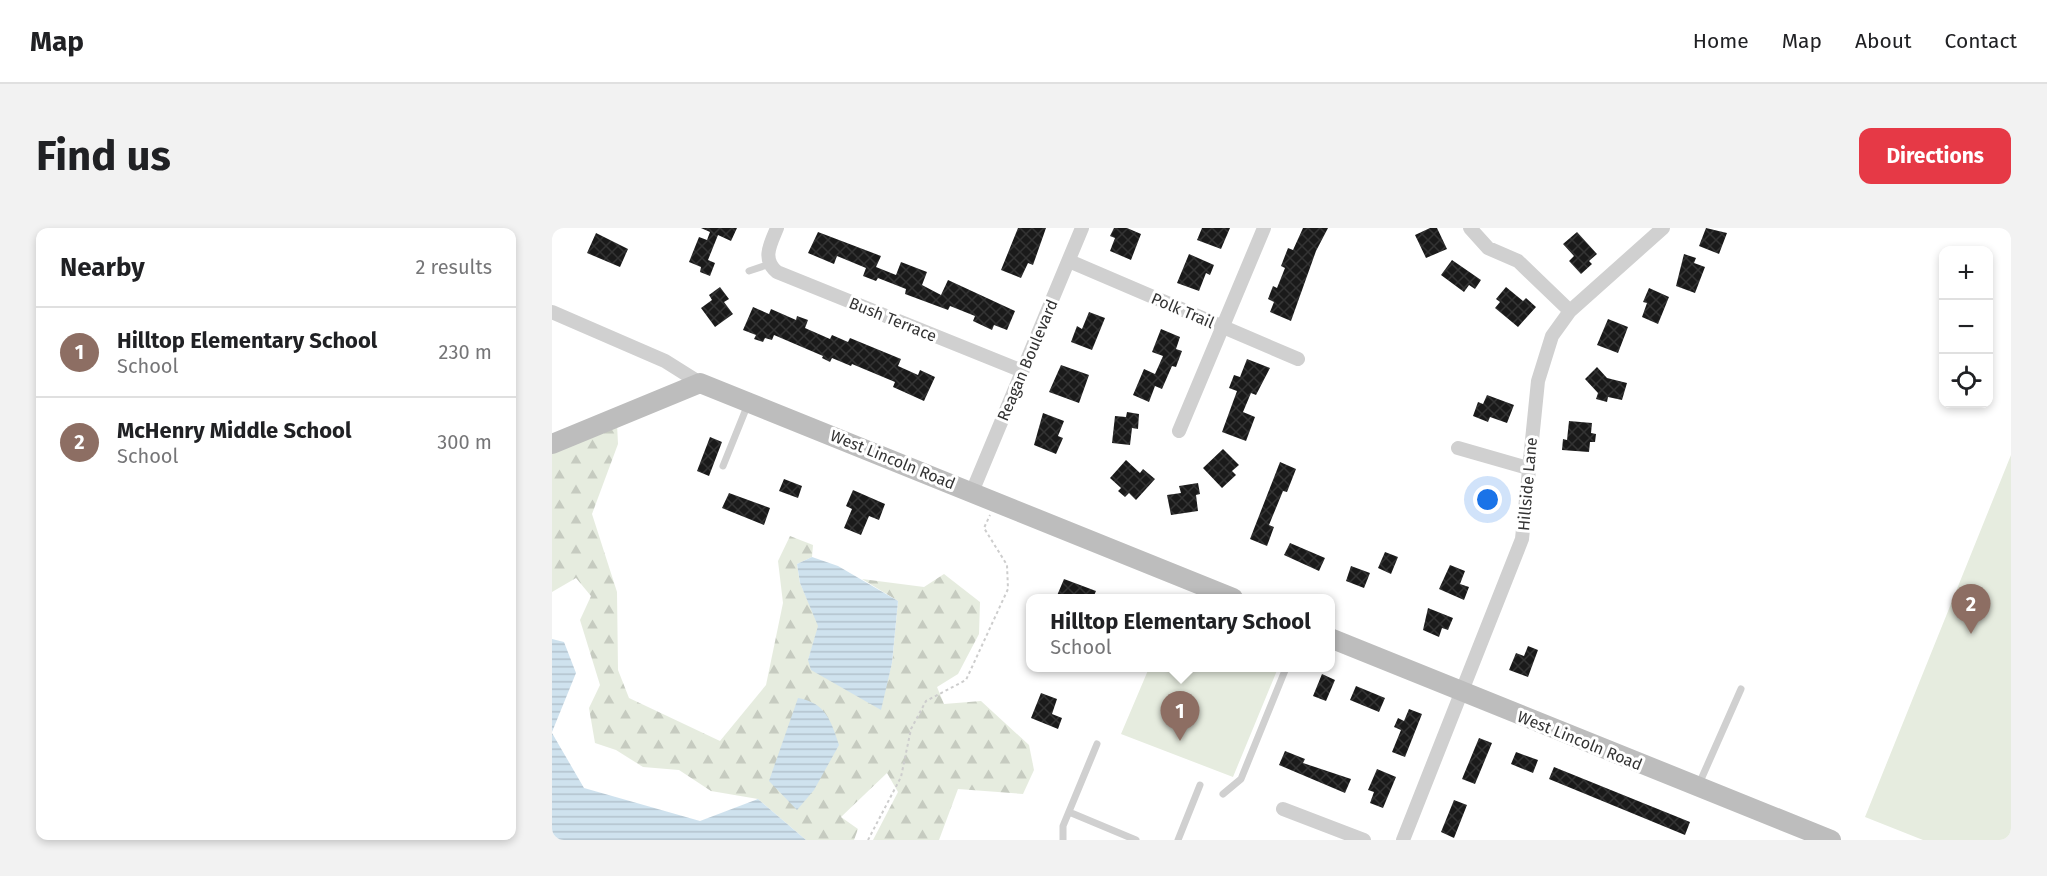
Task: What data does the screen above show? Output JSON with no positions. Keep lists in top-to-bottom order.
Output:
{
  "streets": {
    "street": [
      "Polk Trail",
      "Bush Terrace",
      "Reagan Boulevard",
      "West Lincoln Road",
      "Hillside Lane"
    ]
  },
  "crossings": [
    ["Polk Trail", "Reagan Boulevard"],
    ["Bush Terrace", "Reagan Boulevard"],
    ["Reagan Boulevard", "West Lincoln Road"],
    ["West Lincoln Road", "Hillside Lane"]
  ],
  "page": {
    "header": "Map",
    "nav": [
      "Home",
      "Map",
      "About",
      "Contact"
    ],
    "buttons": "Directions",
    "title": "Find us",
    "heading": ["Nearby", "2 results"],
    "map_buttons": ["+", "−"],
    "list": [
      {
        "mark": "1",
        "name": "Hilltop Elementary School",
        "note": "School",
        "value": "230 m"
      },
      {
        "mark": "2",
        "name": "McHenry Middle School",
        "note": "School",
        "value": "300 m"
      }
    ],
    "pins": ["2", "1"],
    "popup": ["Hilltop Elementary School", "School"]
  }
}
